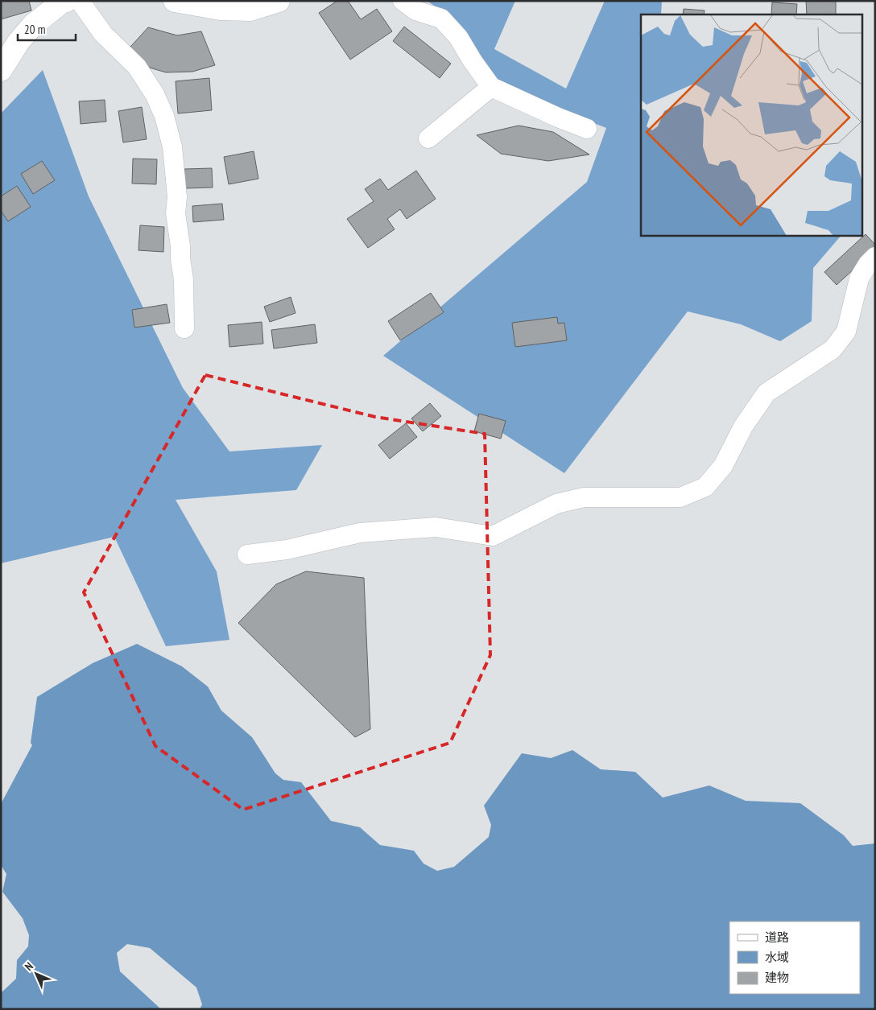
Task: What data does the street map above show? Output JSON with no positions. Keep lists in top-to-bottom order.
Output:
{
  "legend": ["道路", "水域", "建物"],
  "scale_bar": "20 m",
  "north": "top left"
}
